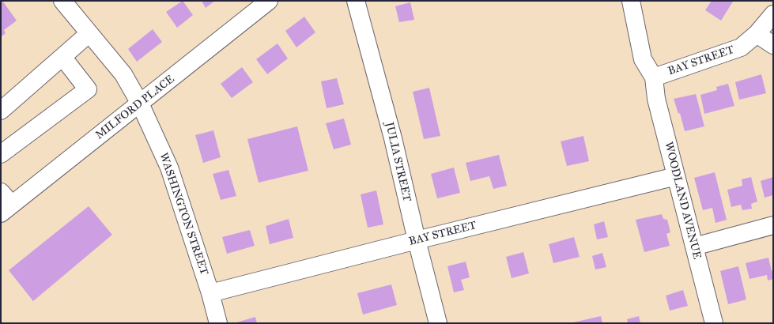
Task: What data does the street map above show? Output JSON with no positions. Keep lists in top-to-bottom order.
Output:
{
  "streets": {
    "street": [
      "BAY STREET",
      "MILFORD PLACE",
      "JULIA STREET",
      "WOODLAND AVENUE",
      "WASHINGTON STREET"
    ]
  },
  "crossings": [
    ["BAY STREET", "JULIA STREET"],
    ["BAY STREET", "WOODLAND AVENUE"],
    ["BAY STREET", "WASHINGTON STREET"],
    ["MILFORD PLACE", "WASHINGTON STREET"]
  ]
}
